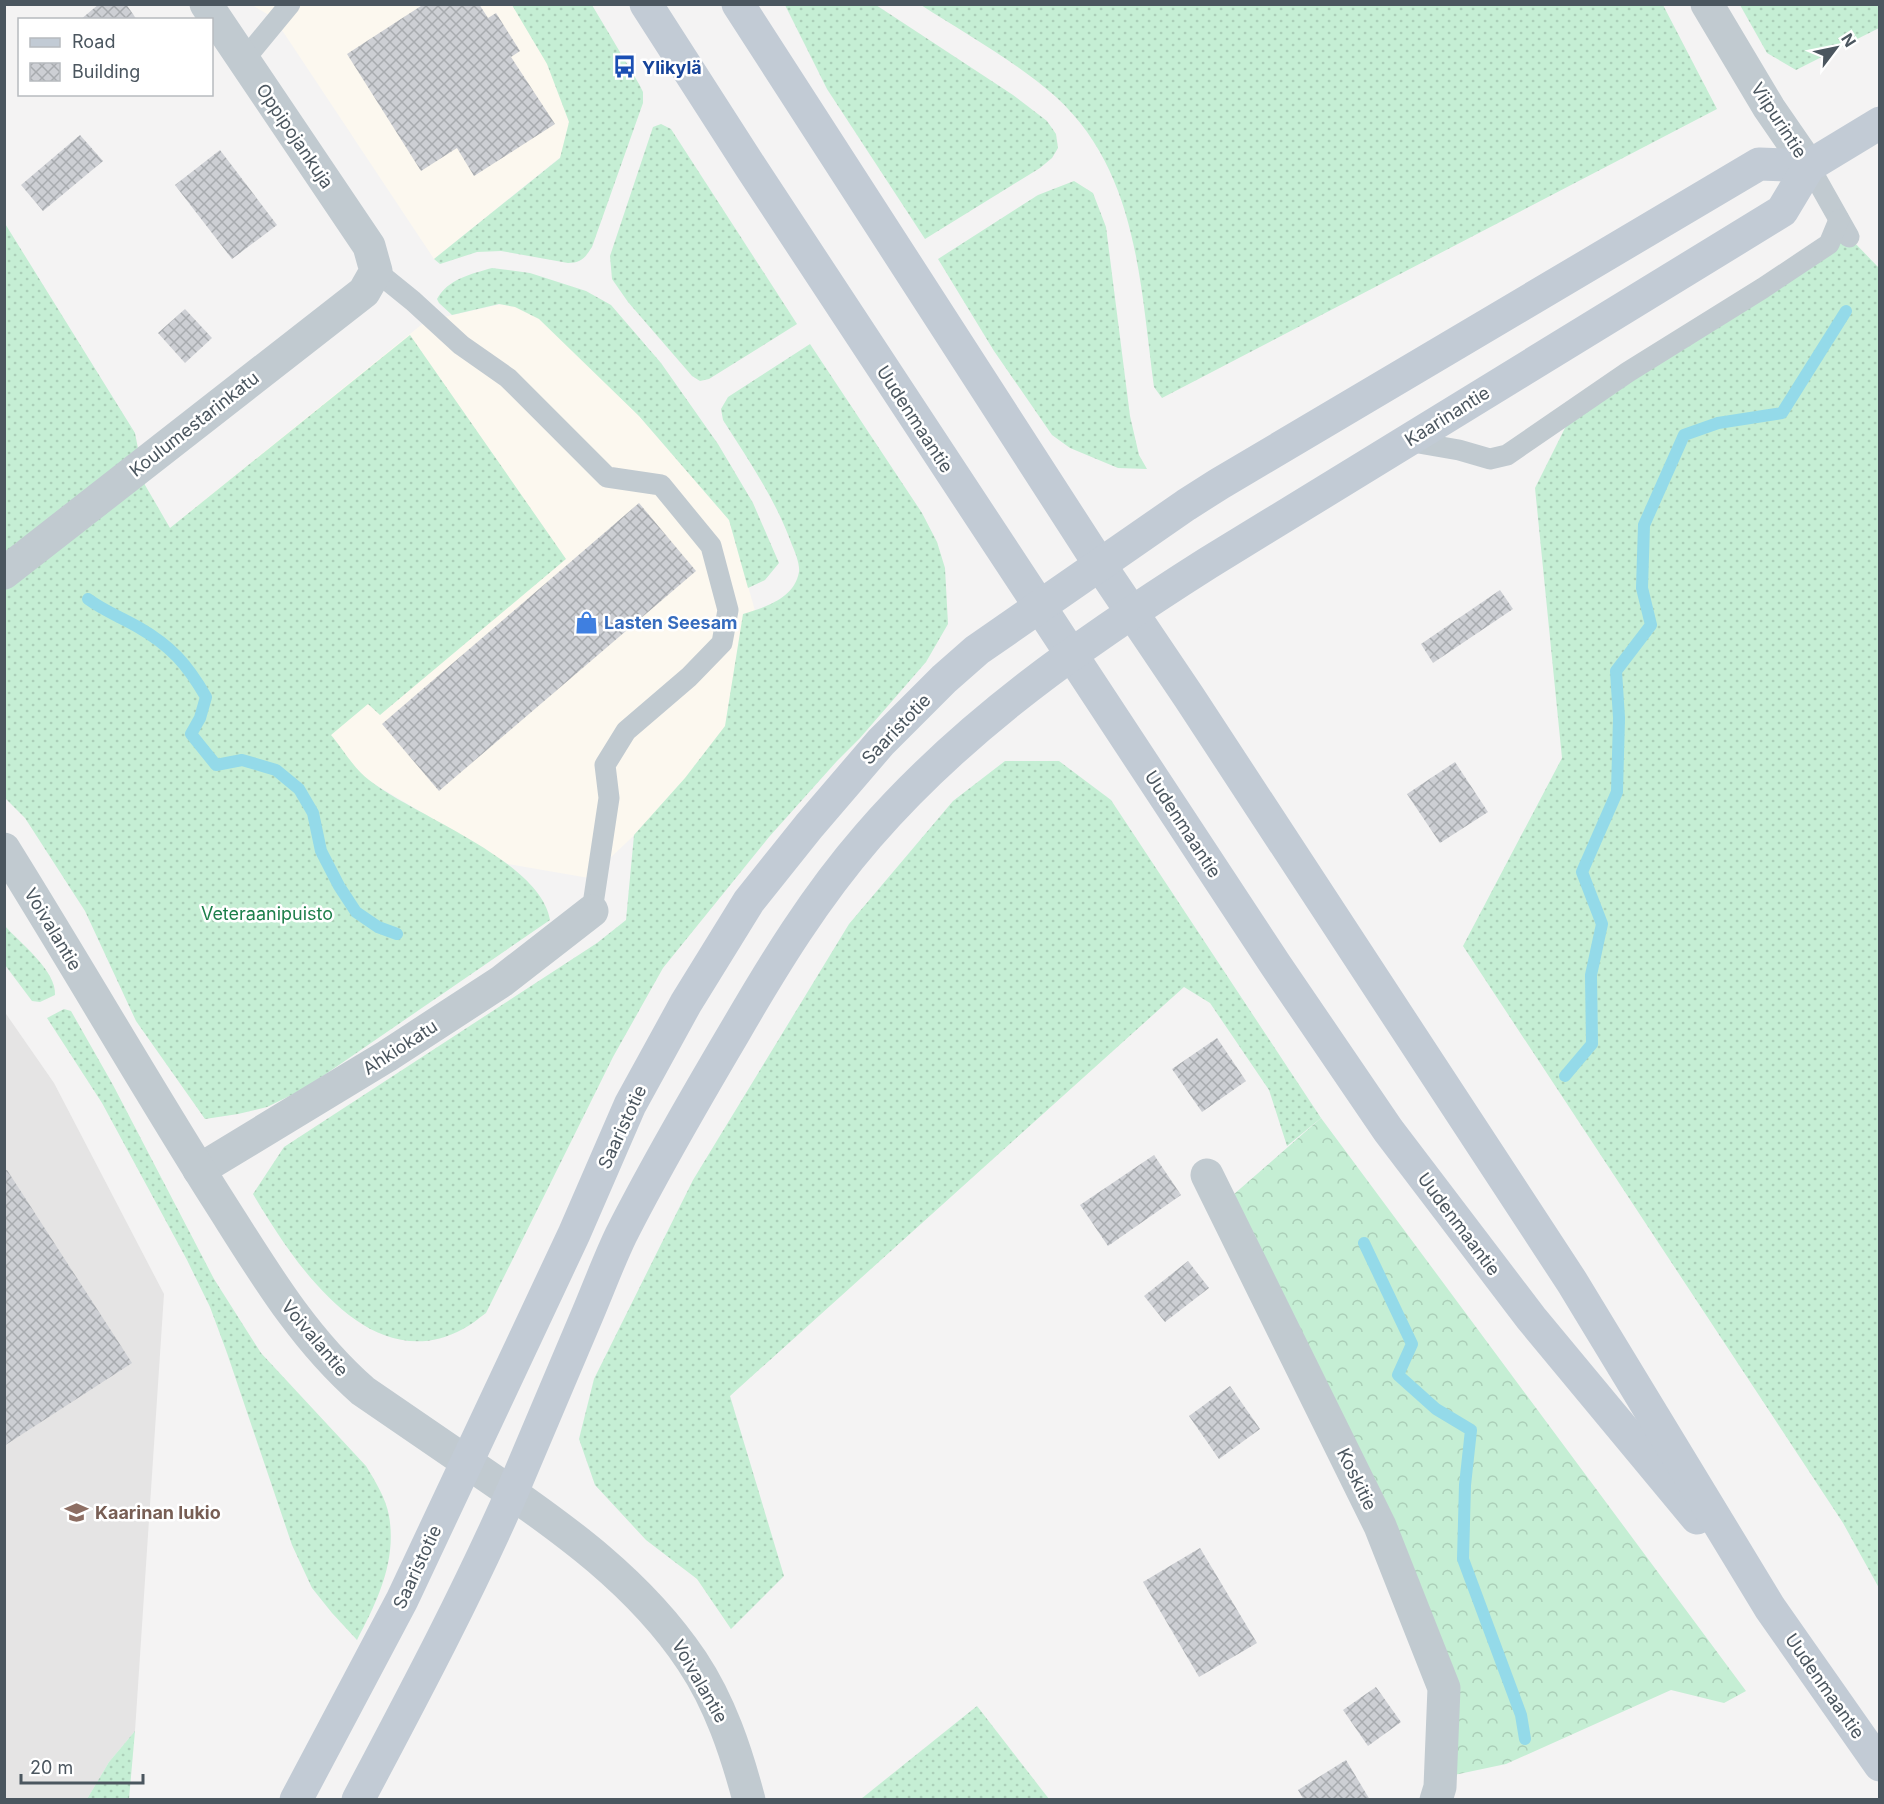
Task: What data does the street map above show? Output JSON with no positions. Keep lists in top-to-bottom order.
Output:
{
  "streets": {
    "main road": ["Kaarinantie", "Uudenmaantie", "Saaristotie"],
    "street": [
      "Viipurintie",
      "Oppipojankuja",
      "Koulumestarinkatu",
      "Voivalantie",
      "Ahkiokatu",
      "Koskitie"
    ]
  },
  "crossings": [
    ["Viipurintie", "Kaarinantie"],
    ["Oppipojankuja", "Koulumestarinkatu"],
    ["Kaarinantie", "Uudenmaantie"],
    ["Uudenmaantie", "Saaristotie"],
    ["Saaristotie", "Voivalantie"],
    ["Voivalantie", "Ahkiokatu"]
  ],
  "parks": ["Veteraanipuisto"],
  "places": {
    "bus stop": ["Ylikylä"],
    "shop": ["Lasten Seesam"],
    "school or university": ["Kaarinan lukio"]
  },
  "legend": ["Road", "Building"],
  "scale_bar": "20 m",
  "north": "top right"
}
